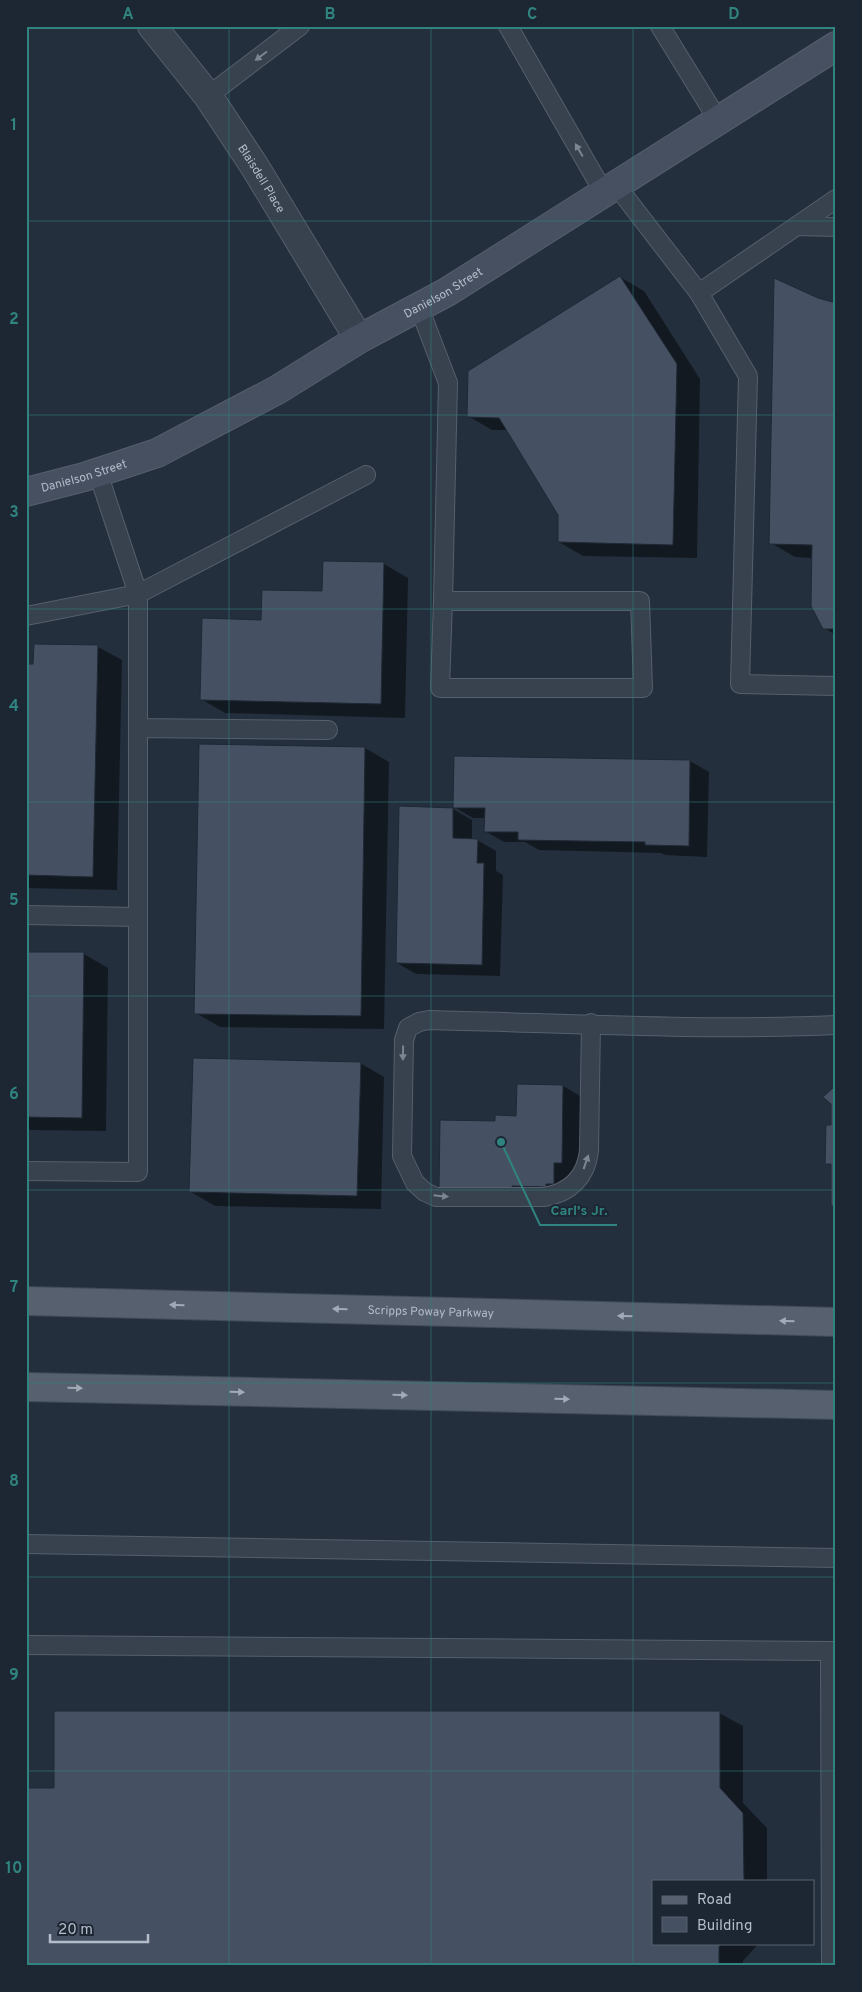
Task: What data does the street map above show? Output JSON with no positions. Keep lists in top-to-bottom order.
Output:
{
  "streets": {
    "main road": ["Scripps Poway Parkway"],
    "street": ["Blaisdell Place", "Danielson Street"]
  },
  "crossings": [
    ["Blaisdell Place", "Danielson Street"]
  ],
  "places": ["Carl's Jr."],
  "legend": ["Road", "Building"],
  "scale_bar": "20 m",
  "grid": {
    "columns": [
      "A",
      "B",
      "C",
      "D"
    ],
    "rows": [
      "1",
      "2",
      "3",
      "4",
      "5",
      "6",
      "7",
      "8",
      "9",
      "10"
    ]
  }
}
